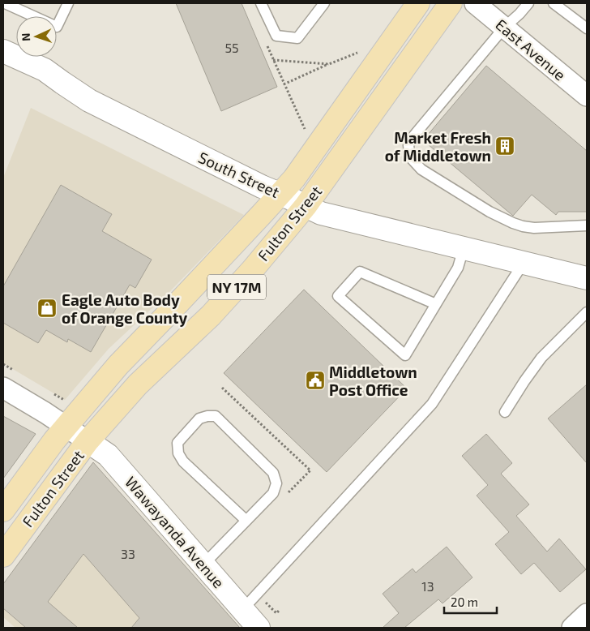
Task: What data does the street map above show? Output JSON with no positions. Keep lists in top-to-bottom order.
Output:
{
  "streets": {
    "main road": ["Fulton Street", "NY 17M"],
    "street": ["East Avenue", "South Street", "Wawayanda Avenue"]
  },
  "crossings": [
    ["South Street", "Fulton Street"],
    ["Fulton Street", "Wawayanda Avenue"]
  ],
  "places": {
    "building": ["Market Fresh of Middletown"],
    "shop": ["Eagle Auto Body of Orange County"],
    "public building": ["Middletown Post Office"]
  },
  "house_numbers": ["55", "33", "13"],
  "scale_bar": "20 m",
  "north": "left"
}
